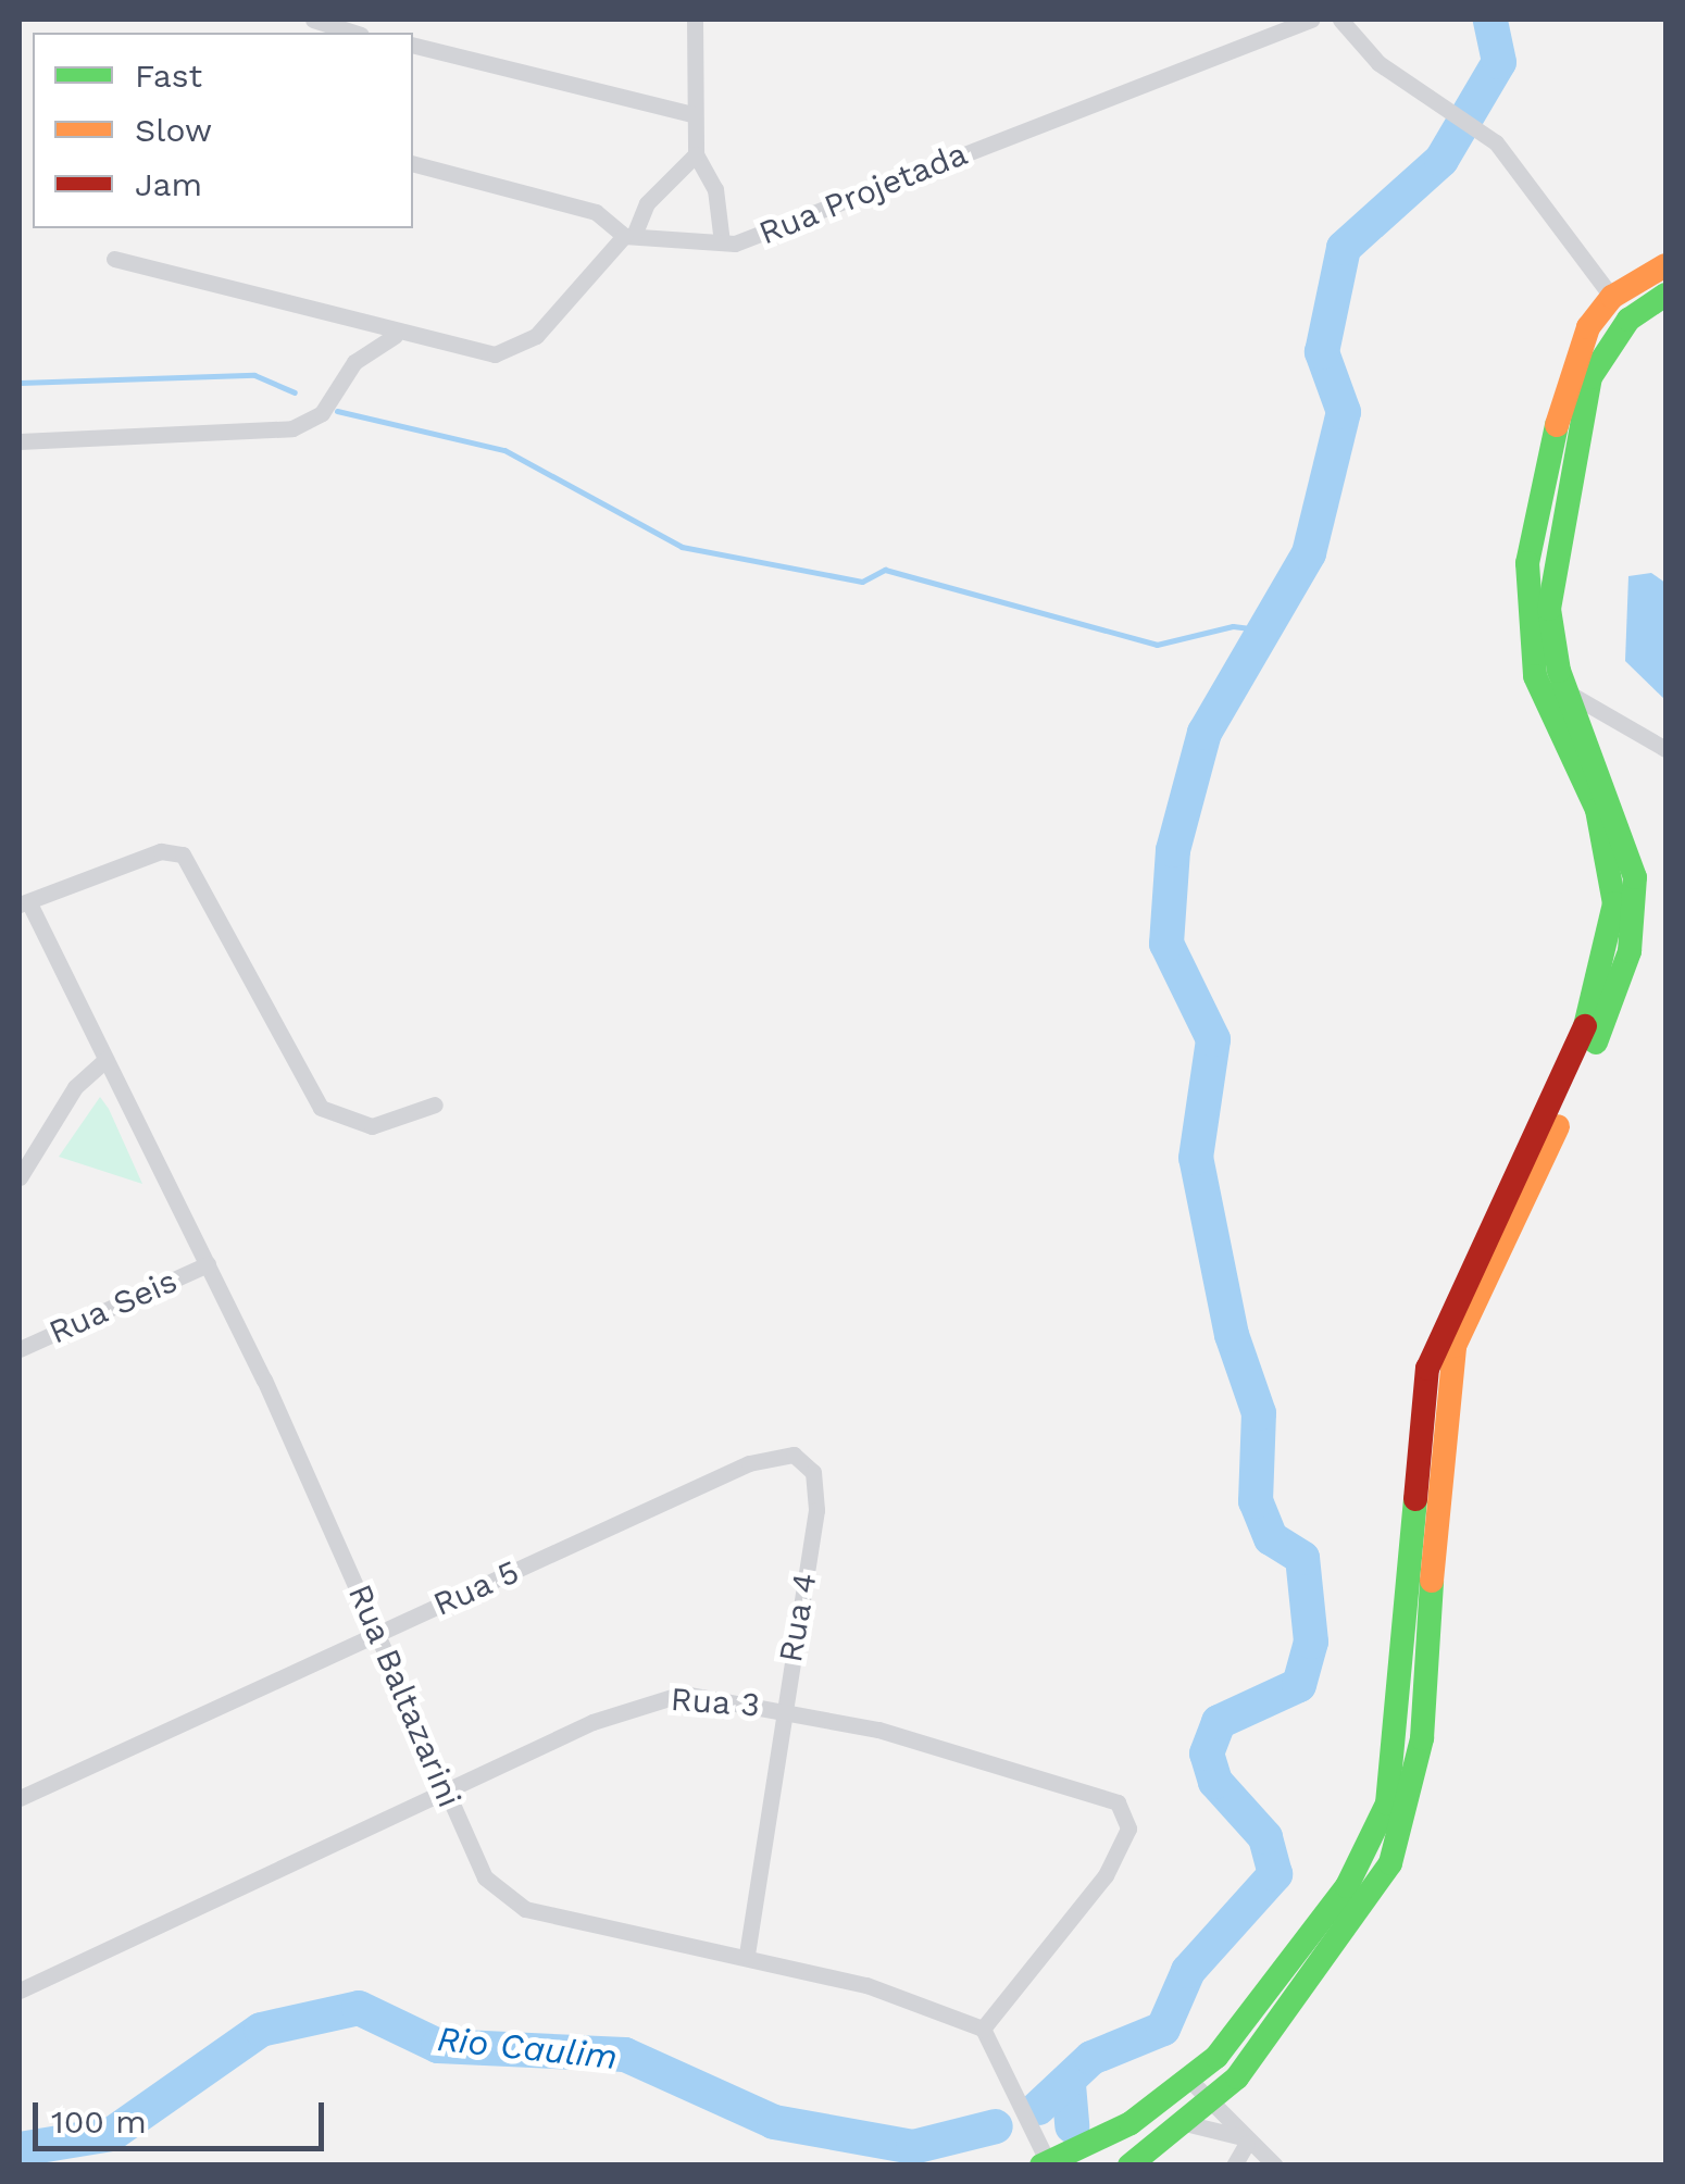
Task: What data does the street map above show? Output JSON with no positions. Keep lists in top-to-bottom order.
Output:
{
  "streets": {
    "street": [
      "Rua Projetada",
      "Rua Seis",
      "Rua 5",
      "Rua 4",
      "Rua Baltazarini",
      "Rua 3"
    ]
  },
  "crossings": [
    ["Rua Seis", "Rua Baltazarini"],
    ["Rua 5", "Rua 4"],
    ["Rua 5", "Rua Baltazarini"],
    ["Rua 4", "Rua Baltazarini"],
    ["Rua 4", "Rua 3"],
    ["Rua Baltazarini", "Rua 3"]
  ],
  "water": ["Rio Caulim"],
  "legend": ["Fast", "Slow", "Jam"],
  "scale_bar": "100 m"
}
